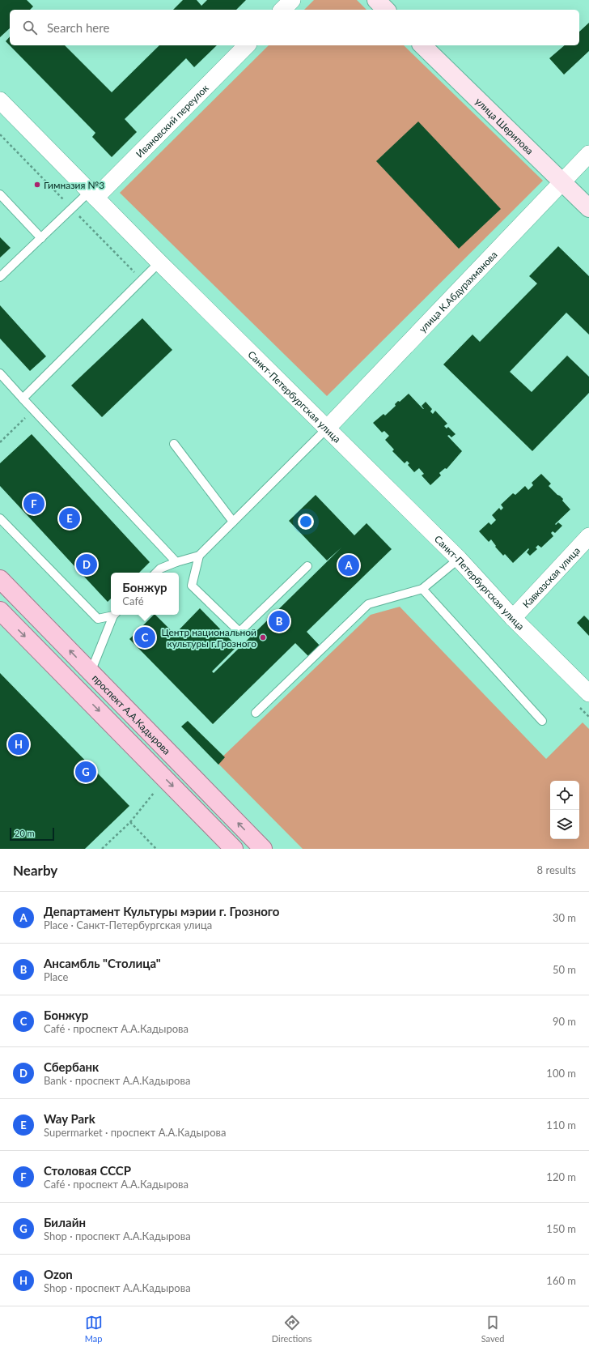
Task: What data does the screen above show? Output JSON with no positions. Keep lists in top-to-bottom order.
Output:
{
  "streets": {
    "main road": ["улица Шерипова", "проспект А.А.Кадырова"],
    "street": [
      "Ивановский переулок",
      "улица К.Абдурахманова",
      "Санкт-Петербургская улица",
      "Кавказская улица"
    ]
  },
  "crossings": [
    ["Ивановский переулок", "Санкт-Петербургская улица"],
    ["улица Шерипова", "улица К.Абдурахманова"],
    ["улица К.Абдурахманова", "Санкт-Петербургская улица"],
    ["Санкт-Петербургская улица", "Кавказская улица"]
  ],
  "places": ["Гимназия №3", "Центр национальной культуры г.Грозного"],
  "scale_bar": "20 m",
  "page": {
    "search": "Search here",
    "pins": [
      "F",
      "E",
      "D",
      "A",
      "B",
      "C",
      "H",
      "G"
    ],
    "popup": ["Бонжур", "Café"],
    "scale": "20 m",
    "heading": ["Nearby", "8 results"],
    "list": [
      {
        "mark": "A",
        "name": "Департамент Культуры мэрии г. Грозного",
        "note": "Place · Санкт-Петербургская улица",
        "value": "30 m"
      },
      {
        "mark": "B",
        "name": "Ансамбль \"Столица\"",
        "note": "Place",
        "value": "50 m"
      },
      {
        "mark": "C",
        "name": "Бонжур",
        "note": "Café · проспект А.А.Кадырова",
        "value": "90 m"
      },
      {
        "mark": "D",
        "name": "Сбербанк",
        "note": "Bank · проспект А.А.Кадырова",
        "value": "100 m"
      },
      {
        "mark": "E",
        "name": "Way Park",
        "note": "Supermarket · проспект А.А.Кадырова",
        "value": "110 m"
      },
      {
        "mark": "F",
        "name": "Столовая СССР",
        "note": "Café · проспект А.А.Кадырова",
        "value": "120 m"
      },
      {
        "mark": "G",
        "name": "Билайн",
        "note": "Shop · проспект А.А.Кадырова",
        "value": "150 m"
      },
      {
        "mark": "H",
        "name": "Ozon",
        "note": "Shop · проспект А.А.Кадырова",
        "value": "160 m"
      }
    ],
    "nav": ["Map", "Directions", "Saved"]
  }
}
